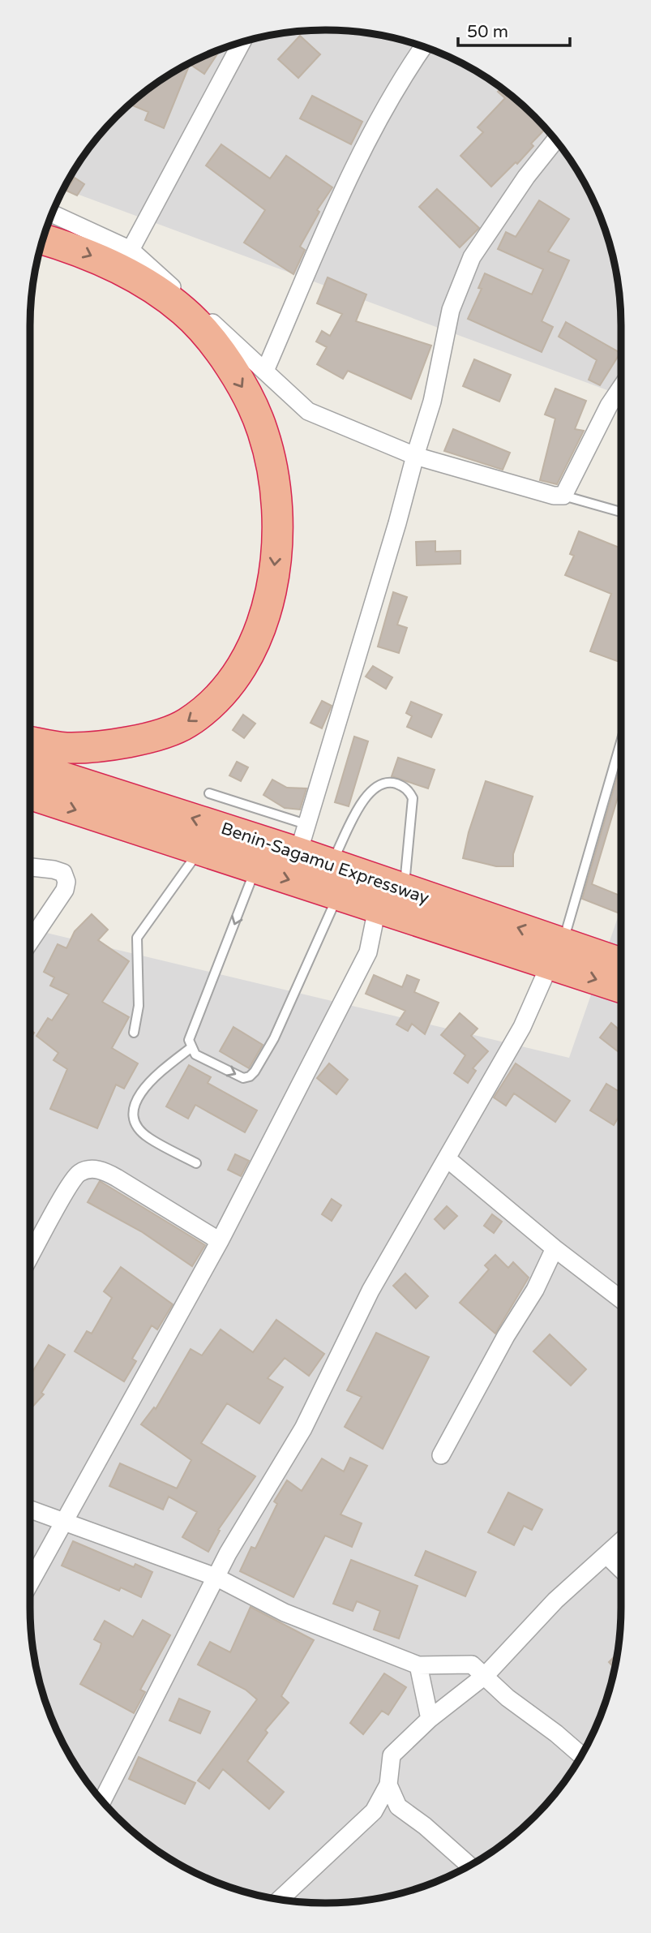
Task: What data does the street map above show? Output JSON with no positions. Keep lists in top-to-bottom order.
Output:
{
  "streets": {
    "highway": ["Benin-Sagamu Expressway"]
  },
  "scale_bar": "50 m"
}
